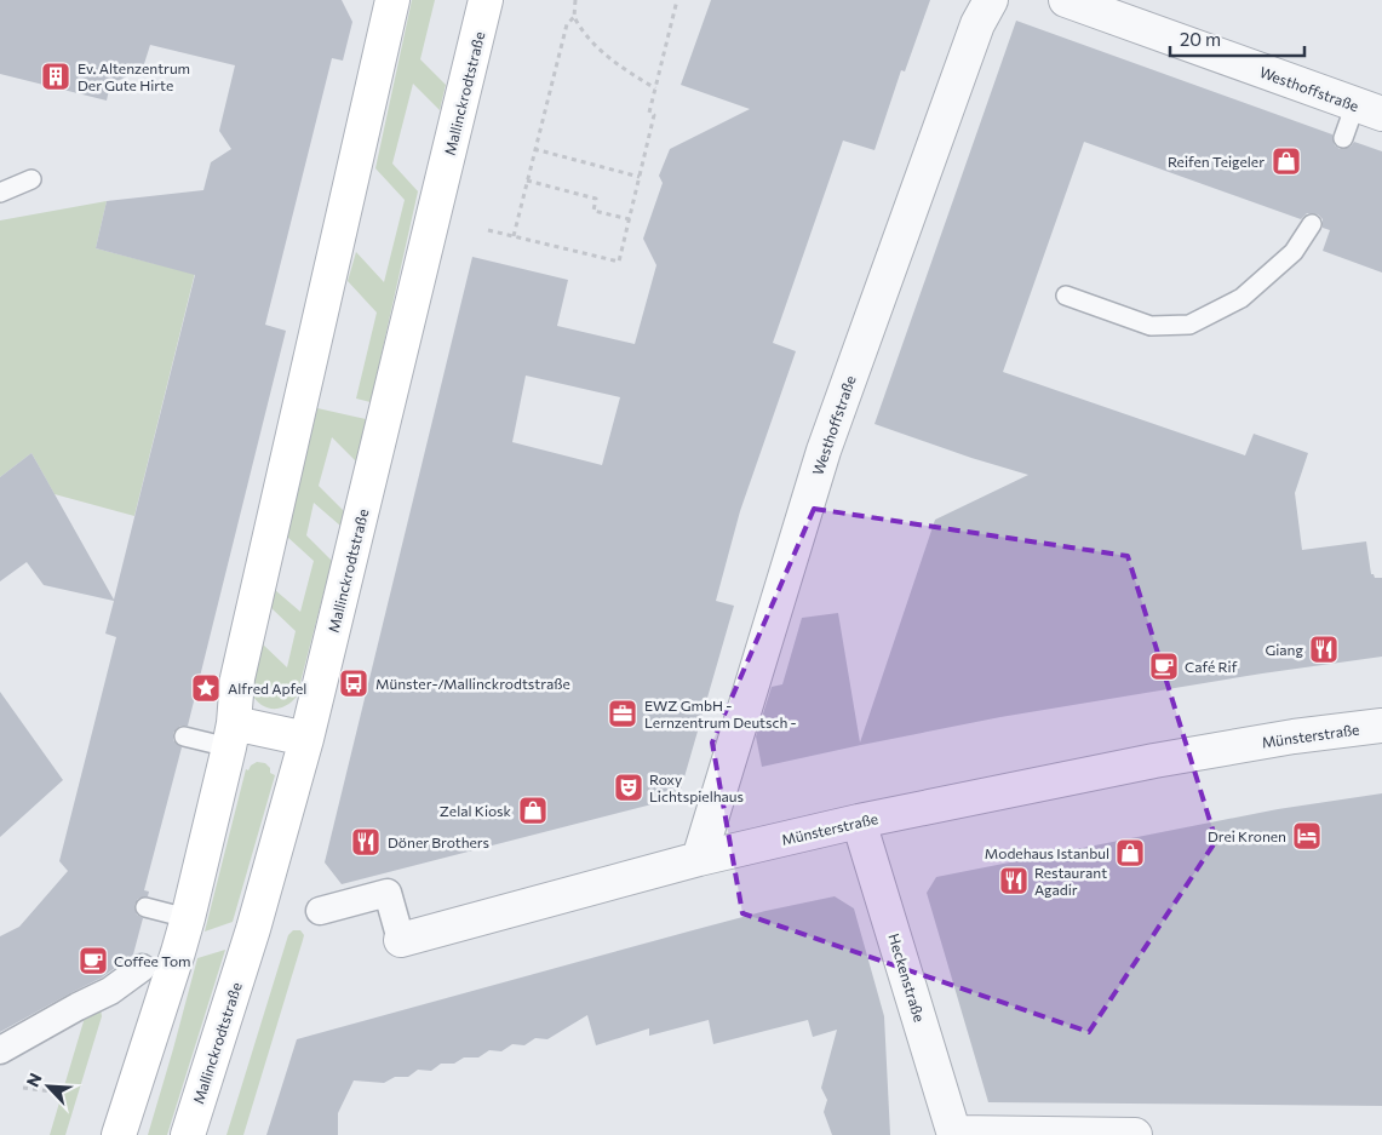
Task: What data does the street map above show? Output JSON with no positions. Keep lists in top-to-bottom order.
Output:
{
  "streets": {
    "main road": ["Mallinckrodtstraße"],
    "street": ["Westhoffstraße", "Münsterstraße", "Heckenstraße"]
  },
  "crossings": [
    ["Westhoffstraße", "Münsterstraße"],
    ["Münsterstraße", "Heckenstraße"]
  ],
  "places": {
    "building": ["Ev. Altenzentrum Der Gute Hirte"],
    "shop": ["Reifen Teigeler", "Zelal Kiosk", "Modehaus Istanbul"],
    "restaurant": ["Giang", "Döner Brothers", "Restaurant Agadir"],
    "cafe": ["Café Rif", "Coffee Tom"],
    "bus stop": ["Münster-/Mallinckrodtstraße"],
    "place": ["Alfred Apfel"],
    "office": ["EWZ GmbH - Lernzentrum Deutsch -"],
    "theatre": ["Roxy Lichtspielhaus"],
    "hotel": ["Drei Kronen"]
  },
  "scale_bar": "20 m",
  "north": "top left"
}
